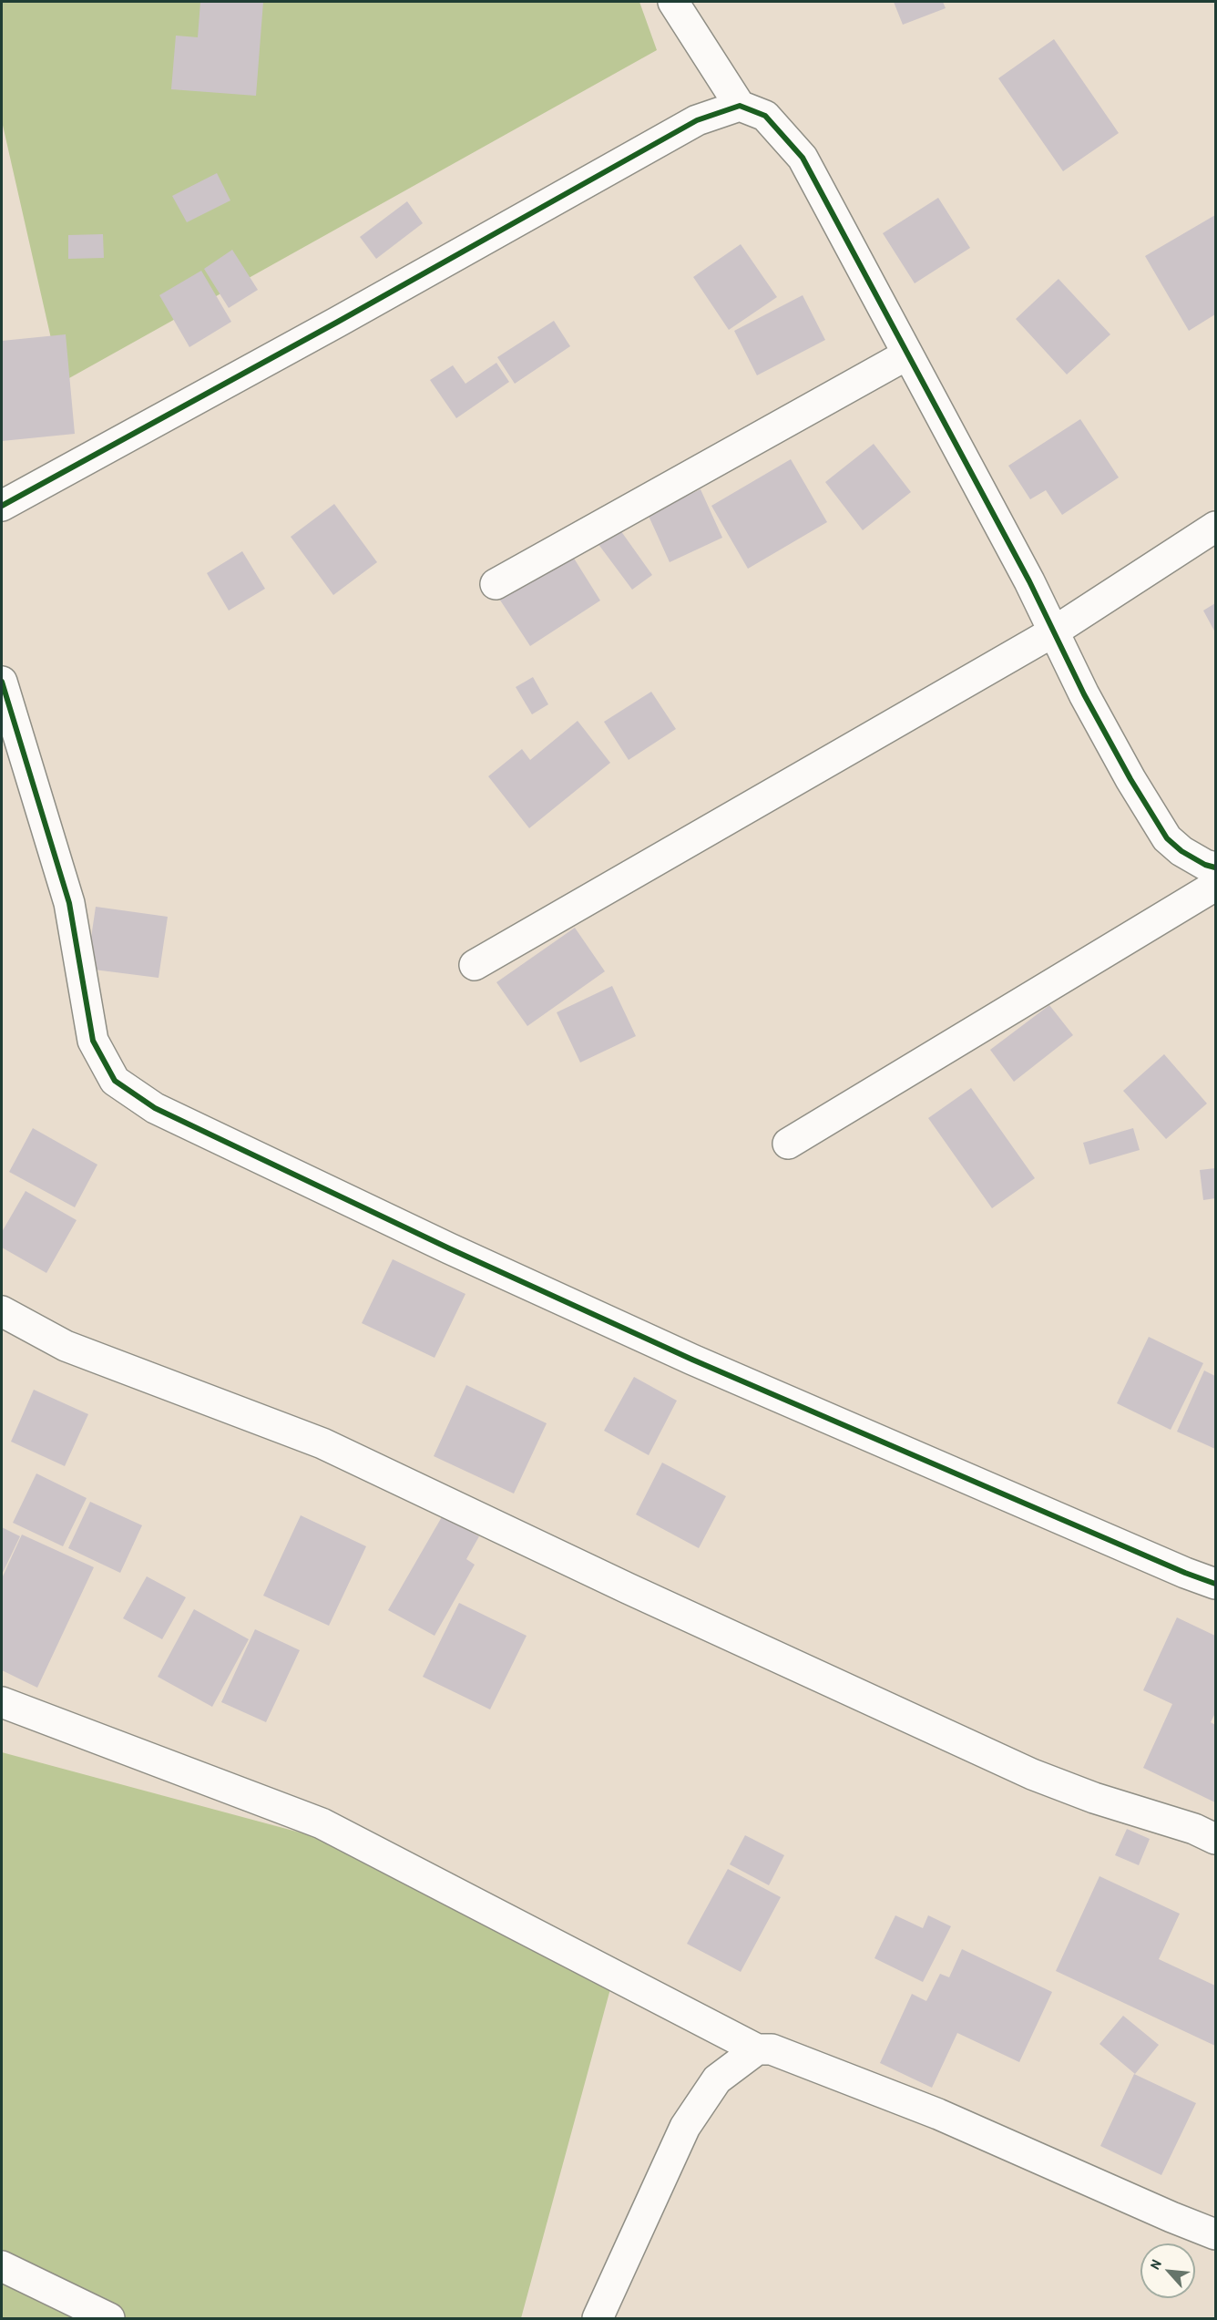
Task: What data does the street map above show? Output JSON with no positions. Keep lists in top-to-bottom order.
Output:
{
  "north": "top left"
}
